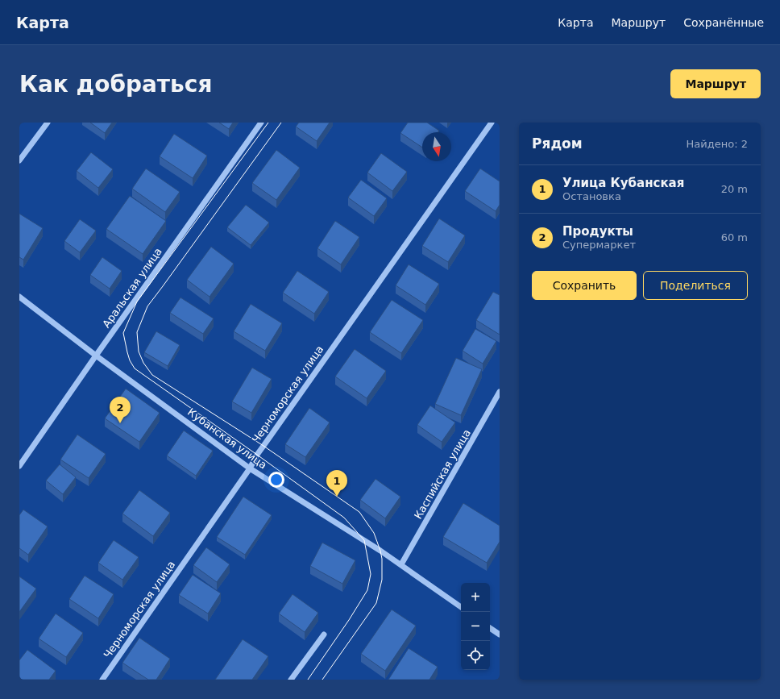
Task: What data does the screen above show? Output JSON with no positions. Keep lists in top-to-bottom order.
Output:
{
  "streets": {
    "street": [
      "Аральская улица",
      "Черноморская улица",
      "Кубанская улица",
      "Каспийская улица"
    ]
  },
  "crossings": [
    ["Аральская улица", "Кубанская улица"],
    ["Черноморская улица", "Кубанская улица"],
    ["Кубанская улица", "Каспийская улица"]
  ],
  "north": "bottom",
  "page": {
    "header": "Карта",
    "nav": ["Карта", "Маршрут", "Сохранённые"],
    "buttons": [
      "Маршрут",
      ["Сохранить", "Поделиться"]
    ],
    "title": "Как добраться",
    "heading": ["Рядом", "Найдено: 2"],
    "list": [
      {
        "mark": "1",
        "name": "Улица Кубанская",
        "note": "Остановка",
        "value": "20 m"
      },
      {
        "mark": "2",
        "name": "Продукты",
        "note": "Супермаркет",
        "value": "60 m"
      }
    ],
    "pins": ["2", "1"],
    "map_buttons": ["+", "−"]
  }
}
